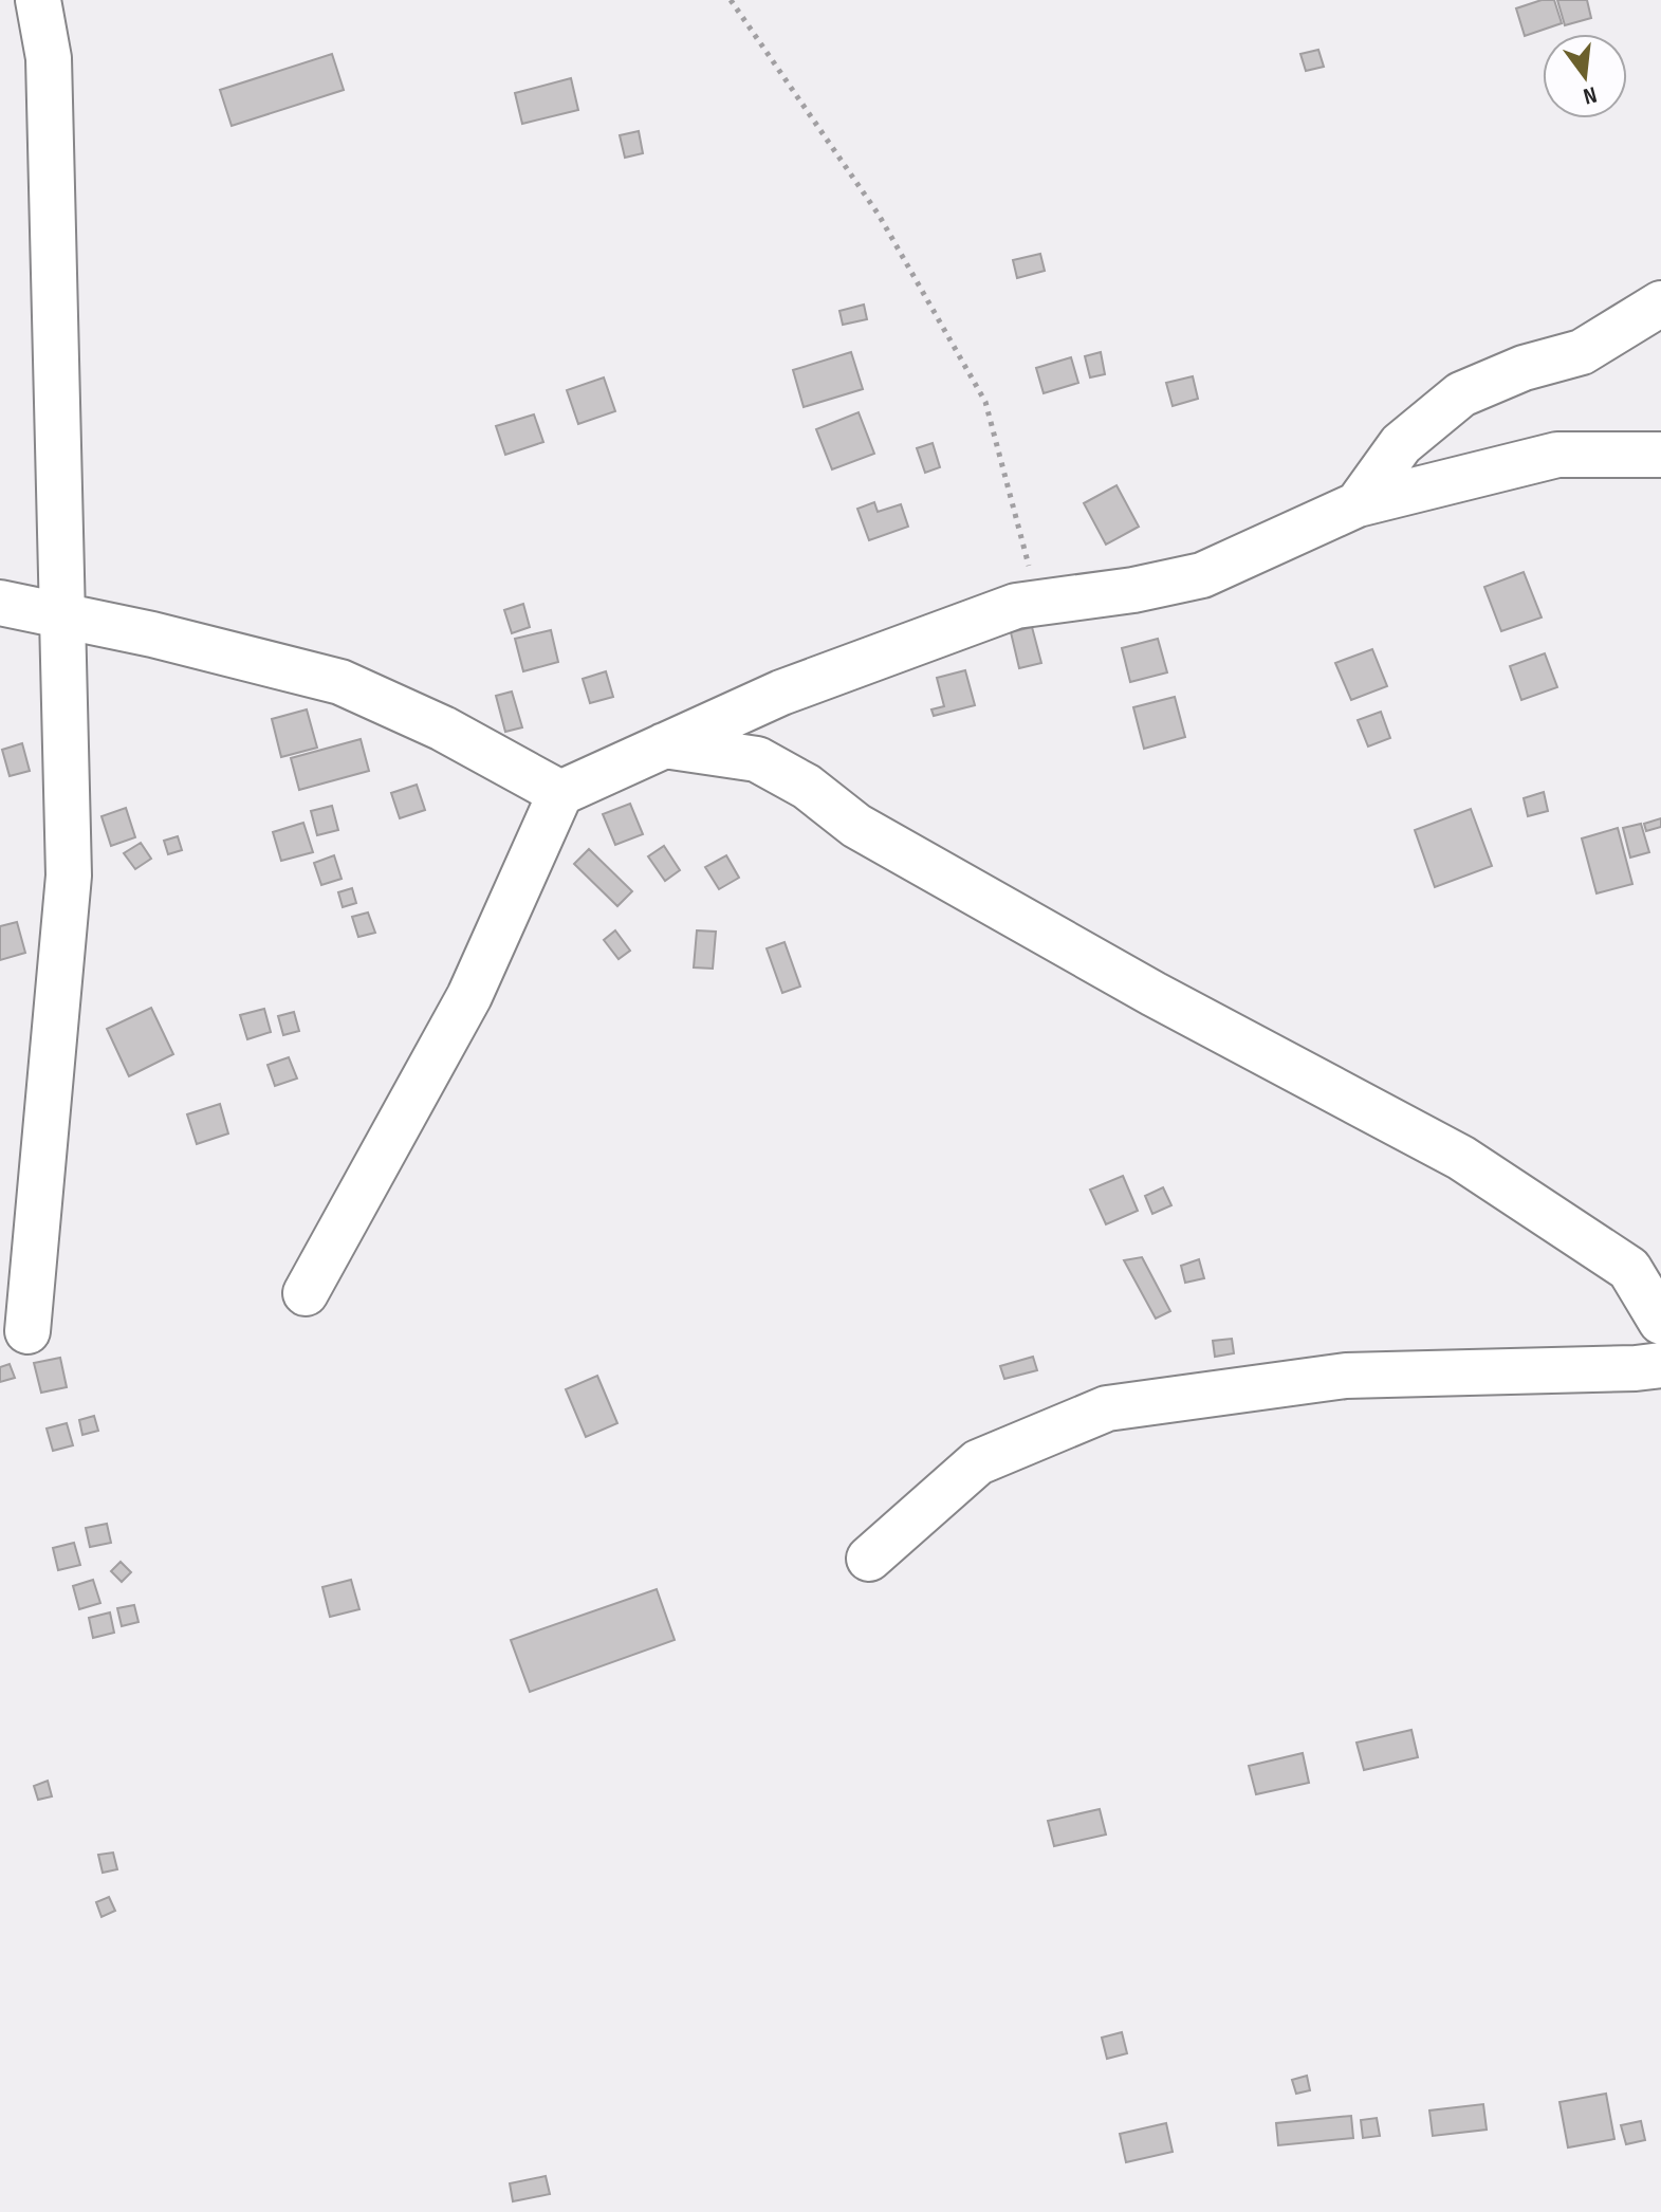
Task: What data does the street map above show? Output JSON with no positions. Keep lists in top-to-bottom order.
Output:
{
  "north": "bottom"
}
